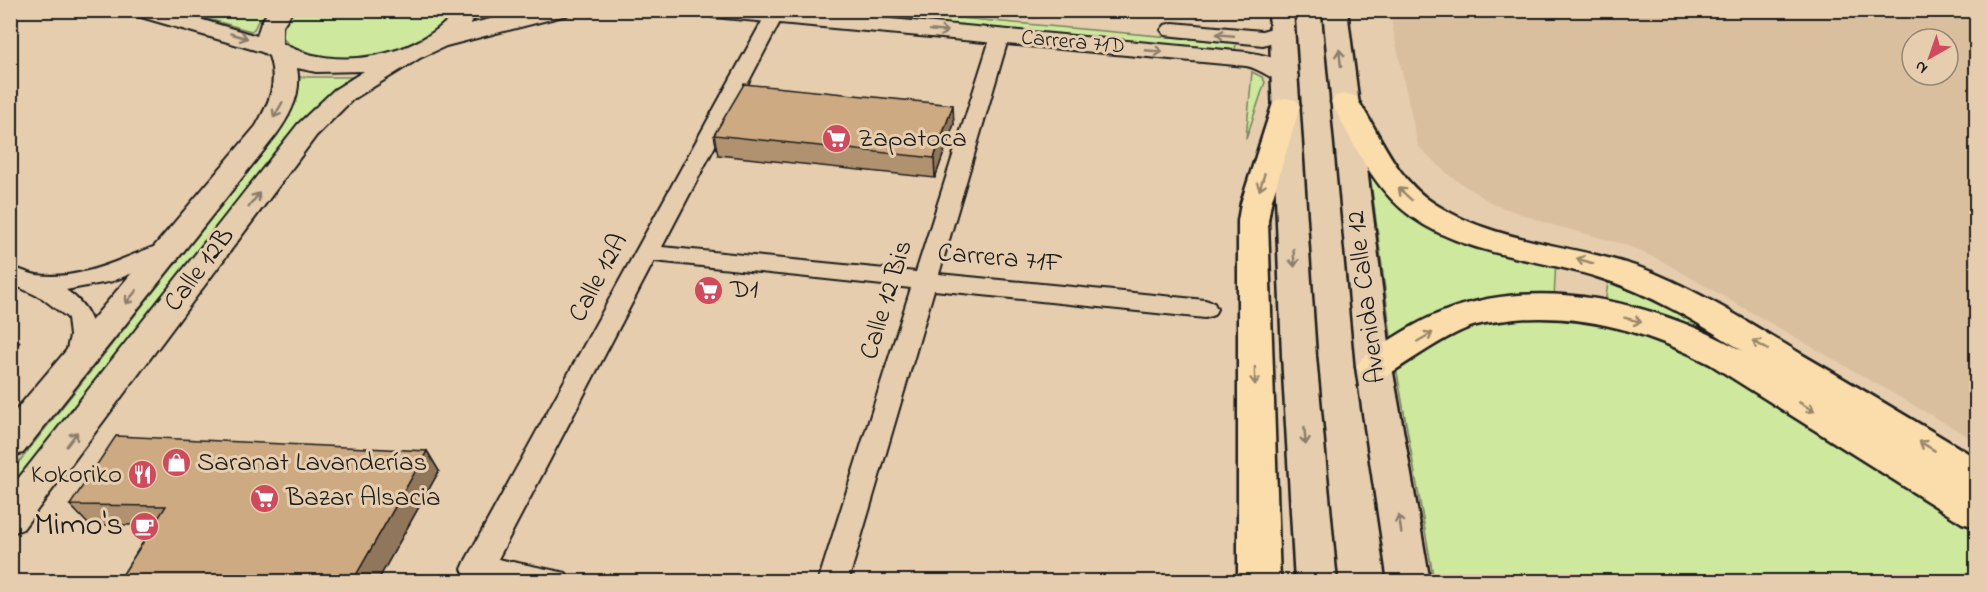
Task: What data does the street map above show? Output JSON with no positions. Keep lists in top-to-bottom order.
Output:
{
  "streets": {
    "main road": ["Avenida Calle 12"],
    "street": [
      "Carrera 71D",
      "Carrera 71F",
      "Calle 12B",
      "Calle 12A",
      "Calle 12 Bis"
    ]
  },
  "crossings": [
    ["Carrera 71D", "Calle 12A"],
    ["Carrera 71D", "Calle 12 Bis"],
    ["Carrera 71F", "Calle 12A"],
    ["Carrera 71F", "Calle 12 Bis"]
  ],
  "places": {
    "supermarket": ["Zapatoca", "D1", "Bazar Alsacia"],
    "shop": ["Saranat Lavanderías"],
    "restaurant": ["Kokoriko"],
    "cafe": ["Mimo's"]
  },
  "north": "bottom left"
}
